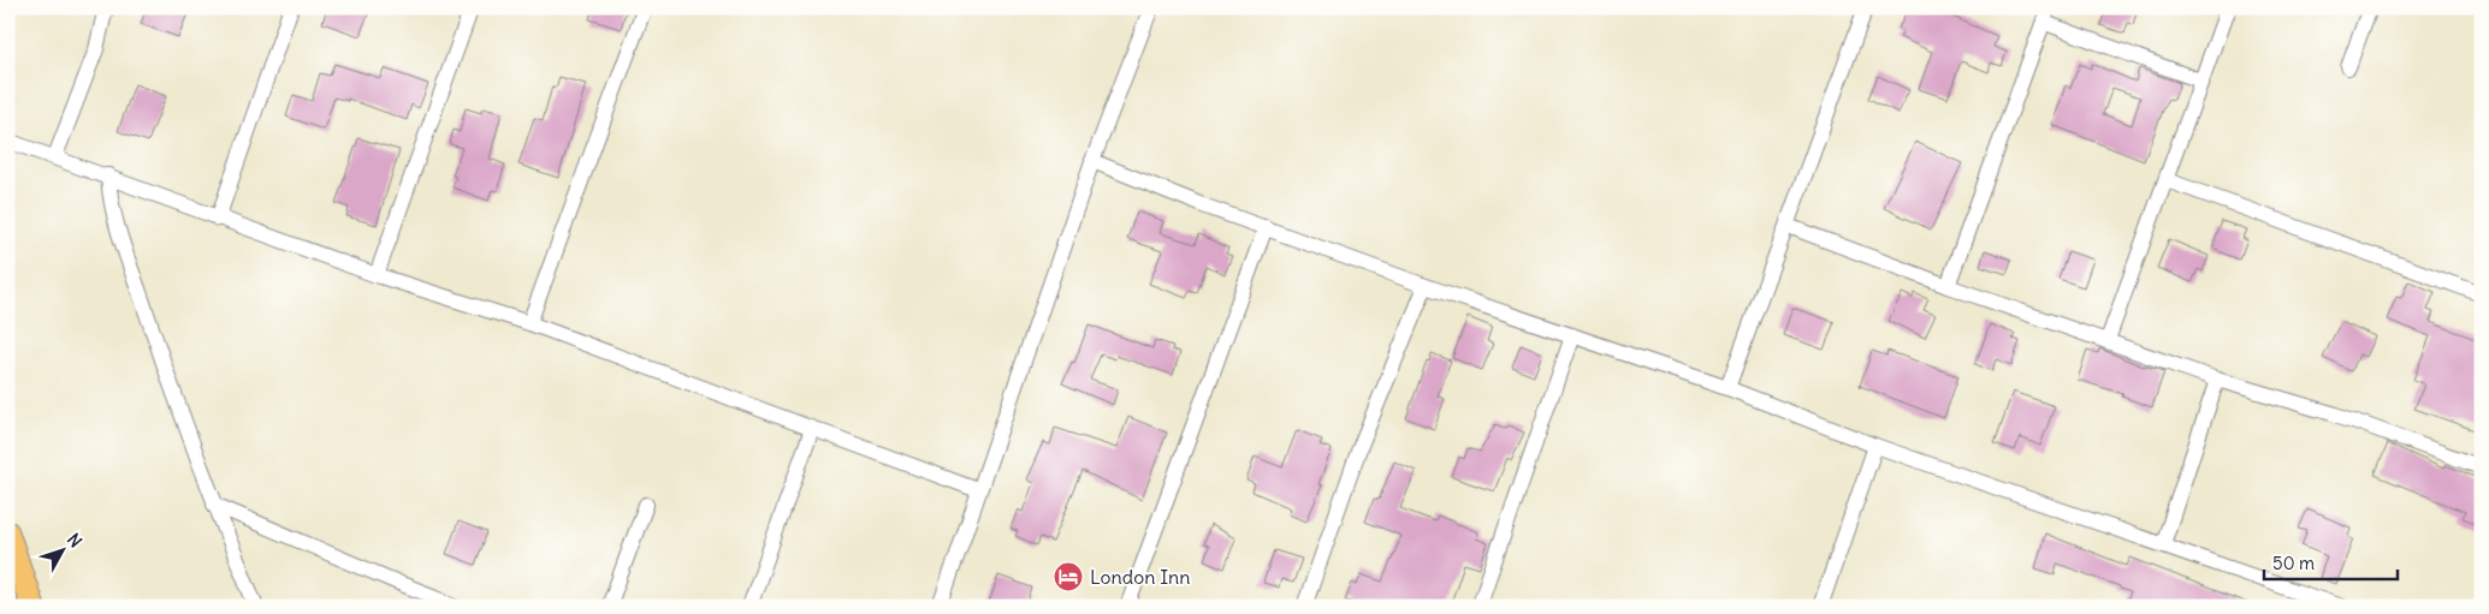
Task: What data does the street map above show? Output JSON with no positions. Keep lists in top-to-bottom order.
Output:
{
  "places": {
    "hotel": ["London Inn"]
  },
  "scale_bar": "50 m",
  "north": "top right"
}
